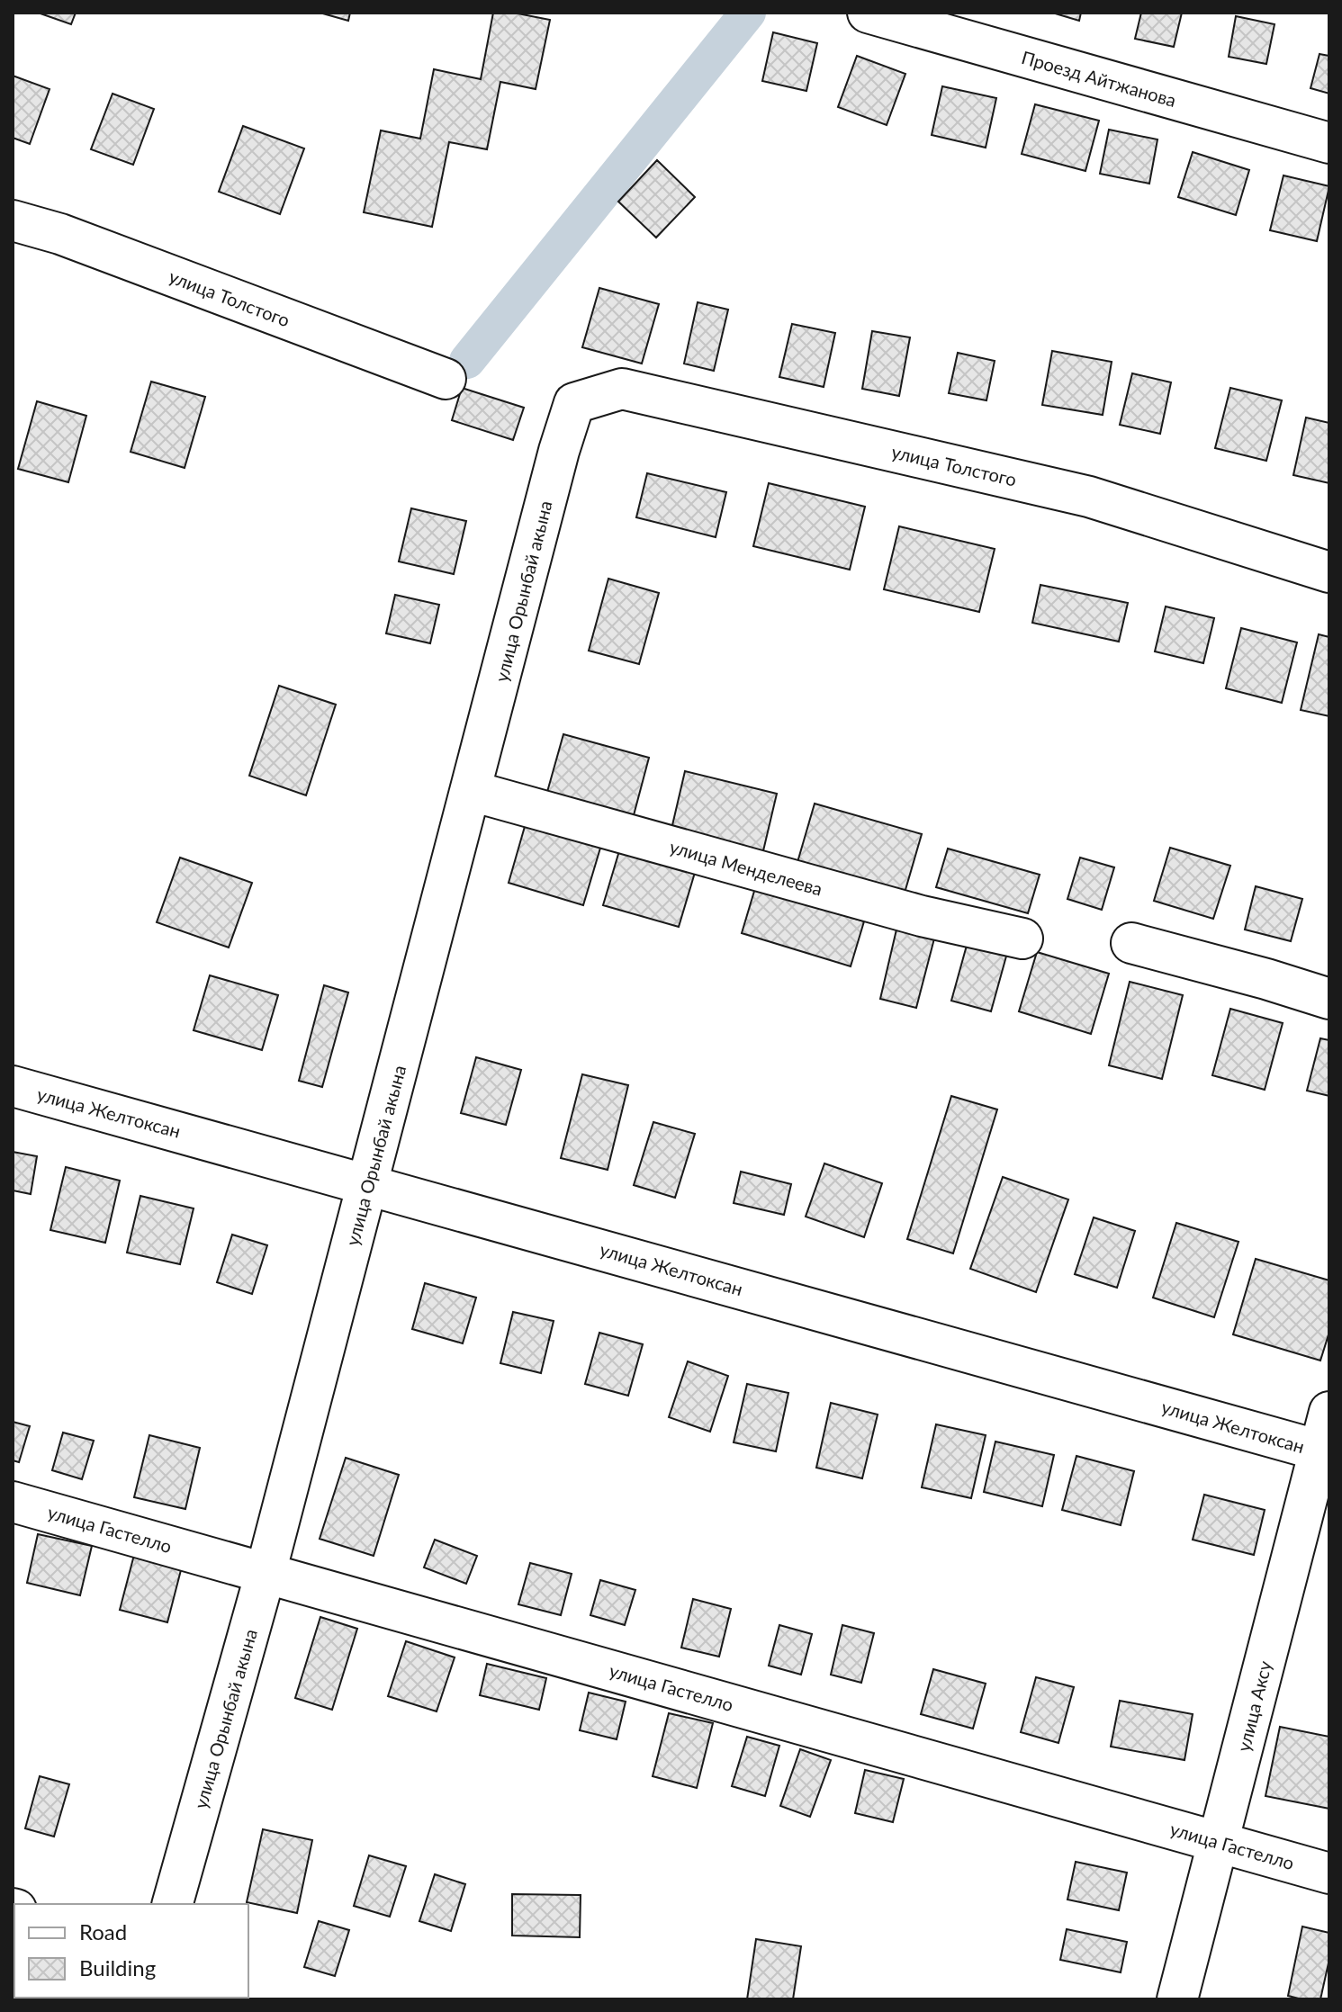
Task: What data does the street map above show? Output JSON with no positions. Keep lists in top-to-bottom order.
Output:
{
  "streets": {
    "street": [
      "Проезд Айтжанова",
      "улица Толстого",
      "улица Орынбай акына",
      "улица Менделеева",
      "улица Желтоксан",
      "улица Гастелло",
      "улица Аксу"
    ]
  },
  "crossings": [
    ["улица Толстого", "улица Орынбай акына"],
    ["улица Орынбай акына", "улица Менделеева"],
    ["улица Орынбай акына", "улица Желтоксан"],
    ["улица Орынбай акына", "улица Гастелло"],
    ["улица Желтоксан", "улица Аксу"],
    ["улица Гастелло", "улица Аксу"]
  ],
  "legend": ["Road", "Building"]
}
